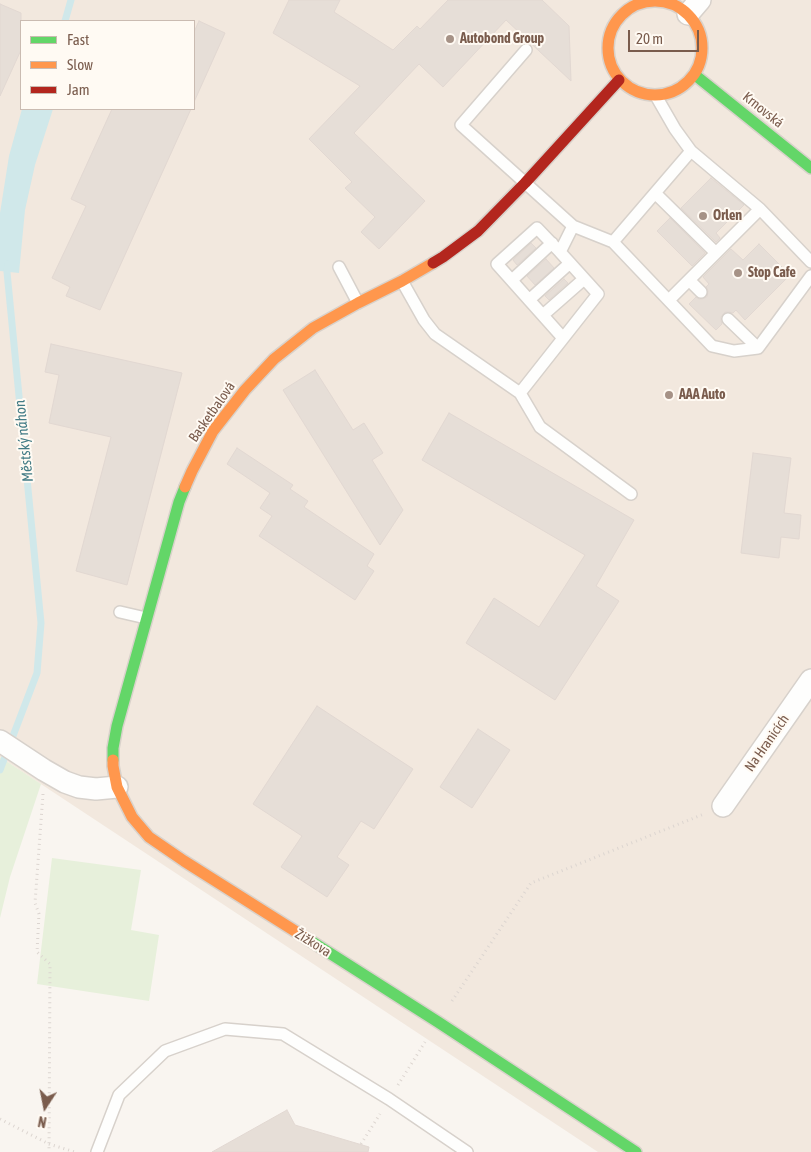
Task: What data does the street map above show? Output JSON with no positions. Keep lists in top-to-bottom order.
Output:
{
  "streets": {
    "street": [
      "Krnovská",
      "Basketbalová",
      "Na Hranicích",
      "Žižkova"
    ]
  },
  "crossings": [
    ["Krnovská", "Basketbalová"],
    ["Basketbalová", "Žižkova"]
  ],
  "water": ["Městský náhon"],
  "places": [
    "Autobond Group",
    "Orlen",
    "Stop Cafe",
    "AAA Auto"
  ],
  "legend": ["Fast", "Slow", "Jam"],
  "scale_bar": "20 m",
  "north": "bottom"
}
